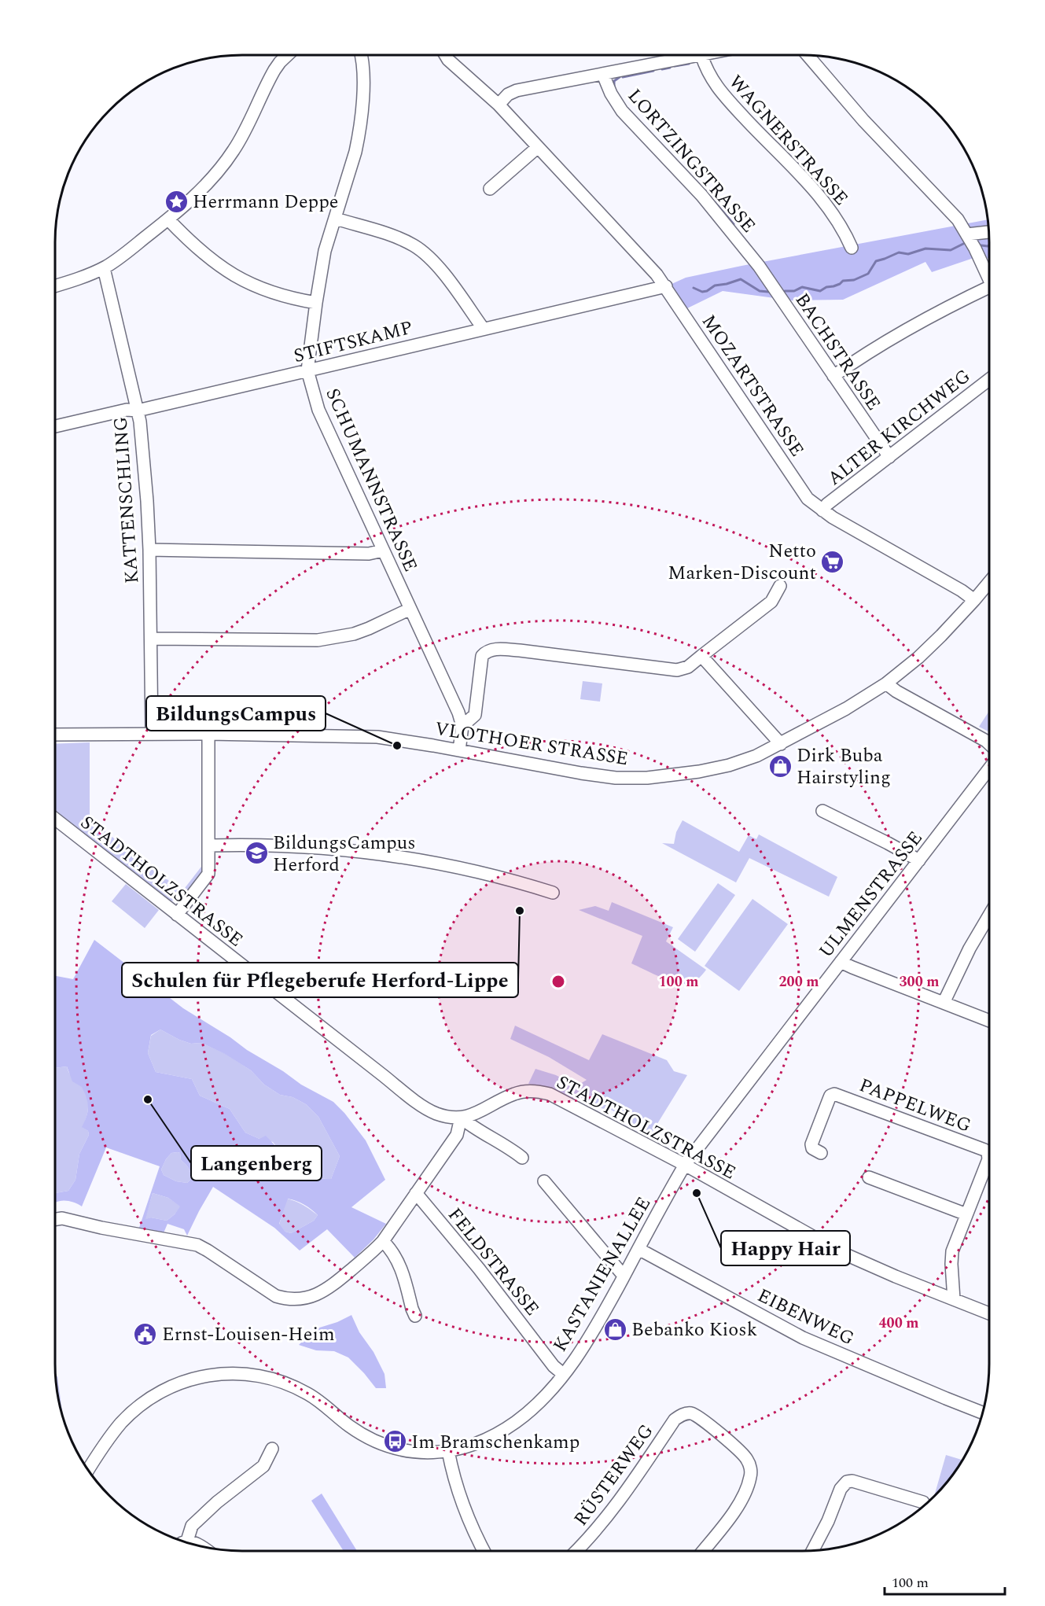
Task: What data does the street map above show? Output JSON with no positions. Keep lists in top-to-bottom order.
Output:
{
  "streets": {
    "street": [
      "WAGNERSTRASSE",
      "LORTZINGSTRASSE",
      "STIFTSKAMP",
      "BACHSTRASSE",
      "MOZARTSTRASSE",
      "ALTER KIRCHWEG",
      "SCHUMANNSTRASSE",
      "KATTENSCHLING",
      "VLOTHOER STRASSE",
      "STADTHOLZSTRASSE",
      "ULMENSTRASSE",
      "PAPPELWEG",
      "FELDSTRASSE",
      "KASTANIENALLEE",
      "EIBENWEG",
      "RÜSTERWEG"
    ]
  },
  "crossings": [
    ["LORTZINGSTRASSE", "BACHSTRASSE"],
    ["STIFTSKAMP", "MOZARTSTRASSE"],
    ["STIFTSKAMP", "SCHUMANNSTRASSE"],
    ["STIFTSKAMP", "KATTENSCHLING"],
    ["BACHSTRASSE", "ALTER KIRCHWEG"],
    ["MOZARTSTRASSE", "ALTER KIRCHWEG"],
    ["MOZARTSTRASSE", "VLOTHOER STRASSE"],
    ["SCHUMANNSTRASSE", "VLOTHOER STRASSE"],
    ["KATTENSCHLING", "VLOTHOER STRASSE"],
    ["STADTHOLZSTRASSE", "ULMENSTRASSE"],
    ["STADTHOLZSTRASSE", "PAPPELWEG"],
    ["STADTHOLZSTRASSE", "KASTANIENALLEE"],
    ["ULMENSTRASSE", "KASTANIENALLEE"],
    ["FELDSTRASSE", "KASTANIENALLEE"],
    ["KASTANIENALLEE", "EIBENWEG"]
  ],
  "places": {
    "place": ["Herrmann Deppe"],
    "supermarket": ["Netto Marken-Discount"],
    "other": [
      "BildungsCampus",
      "Schulen für Pflegeberufe Herford-Lippe",
      "Langenberg",
      "Happy Hair"
    ],
    "shop": ["Dirk Buba Hairstyling", "Bebanko Kiosk"],
    "school or university": ["BildungsCampus Herford"],
    "public building": ["Ernst-Louisen-Heim"],
    "bus stop": ["Im Bramschenkamp"]
  },
  "scale_bar": "100 m",
  "rings": [
    "100 m",
    "200 m",
    "300 m",
    "400 m"
  ]
}
